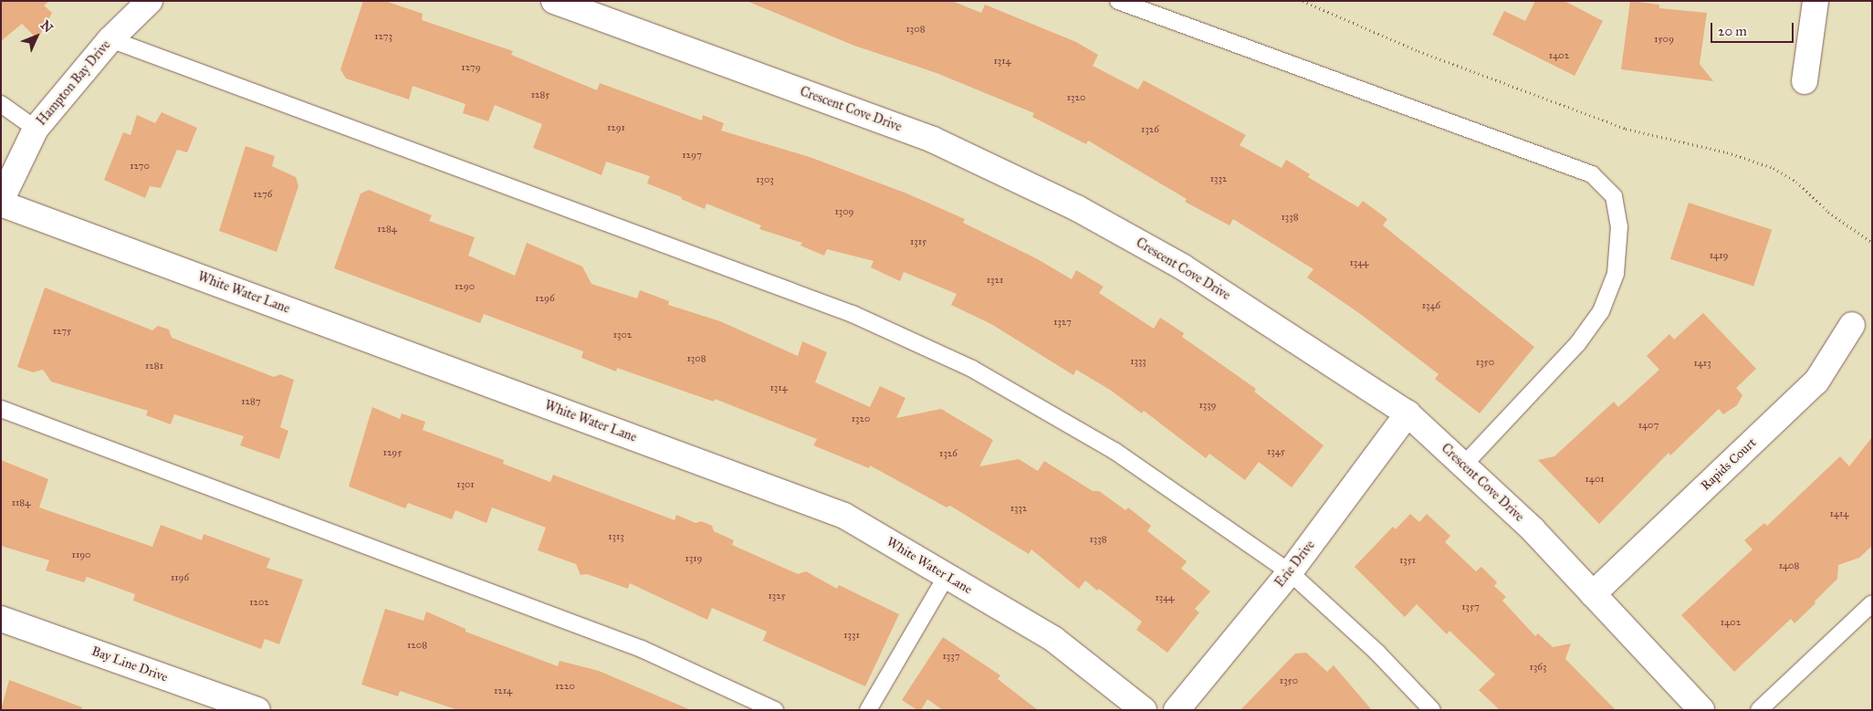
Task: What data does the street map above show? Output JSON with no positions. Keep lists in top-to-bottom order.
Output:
{
  "streets": {
    "street": [
      "Hampton Bay Drive",
      "Crescent Cove Drive",
      "White Water Lane",
      "Rapids Court",
      "Erie Drive",
      "Bay Line Drive"
    ]
  },
  "crossings": [
    ["Hampton Bay Drive", "White Water Lane"],
    ["Crescent Cove Drive", "Rapids Court"],
    ["Crescent Cove Drive", "Erie Drive"]
  ],
  "house_numbers": [
    "1308",
    "1273",
    "1509",
    "1402",
    "1314",
    "1279",
    "1285",
    "1320",
    "1291",
    "1326",
    "1297",
    "1270",
    "1332",
    "1303",
    "1276",
    "1309",
    "1338",
    "1284",
    "1315",
    "1419",
    "1344",
    "1321",
    "1290",
    "1296",
    "1346",
    "1327",
    "1275",
    "1302",
    "1308",
    "1333",
    "1350",
    "1413",
    "1281",
    "1314",
    "1287",
    "1339",
    "1320",
    "1407",
    "1345",
    "1295",
    "1326",
    "1401",
    "1301",
    "1184",
    "1332",
    "1414",
    "1313",
    "1338",
    "1190",
    "1319",
    "1351",
    "1408",
    "1196",
    "1325",
    "1344",
    "1202",
    "1357",
    "1402",
    "1331",
    "1208",
    "1337",
    "1363",
    "1350",
    "1220",
    "1214"
  ],
  "scale_bar": "20 m",
  "north": "top right"
}
